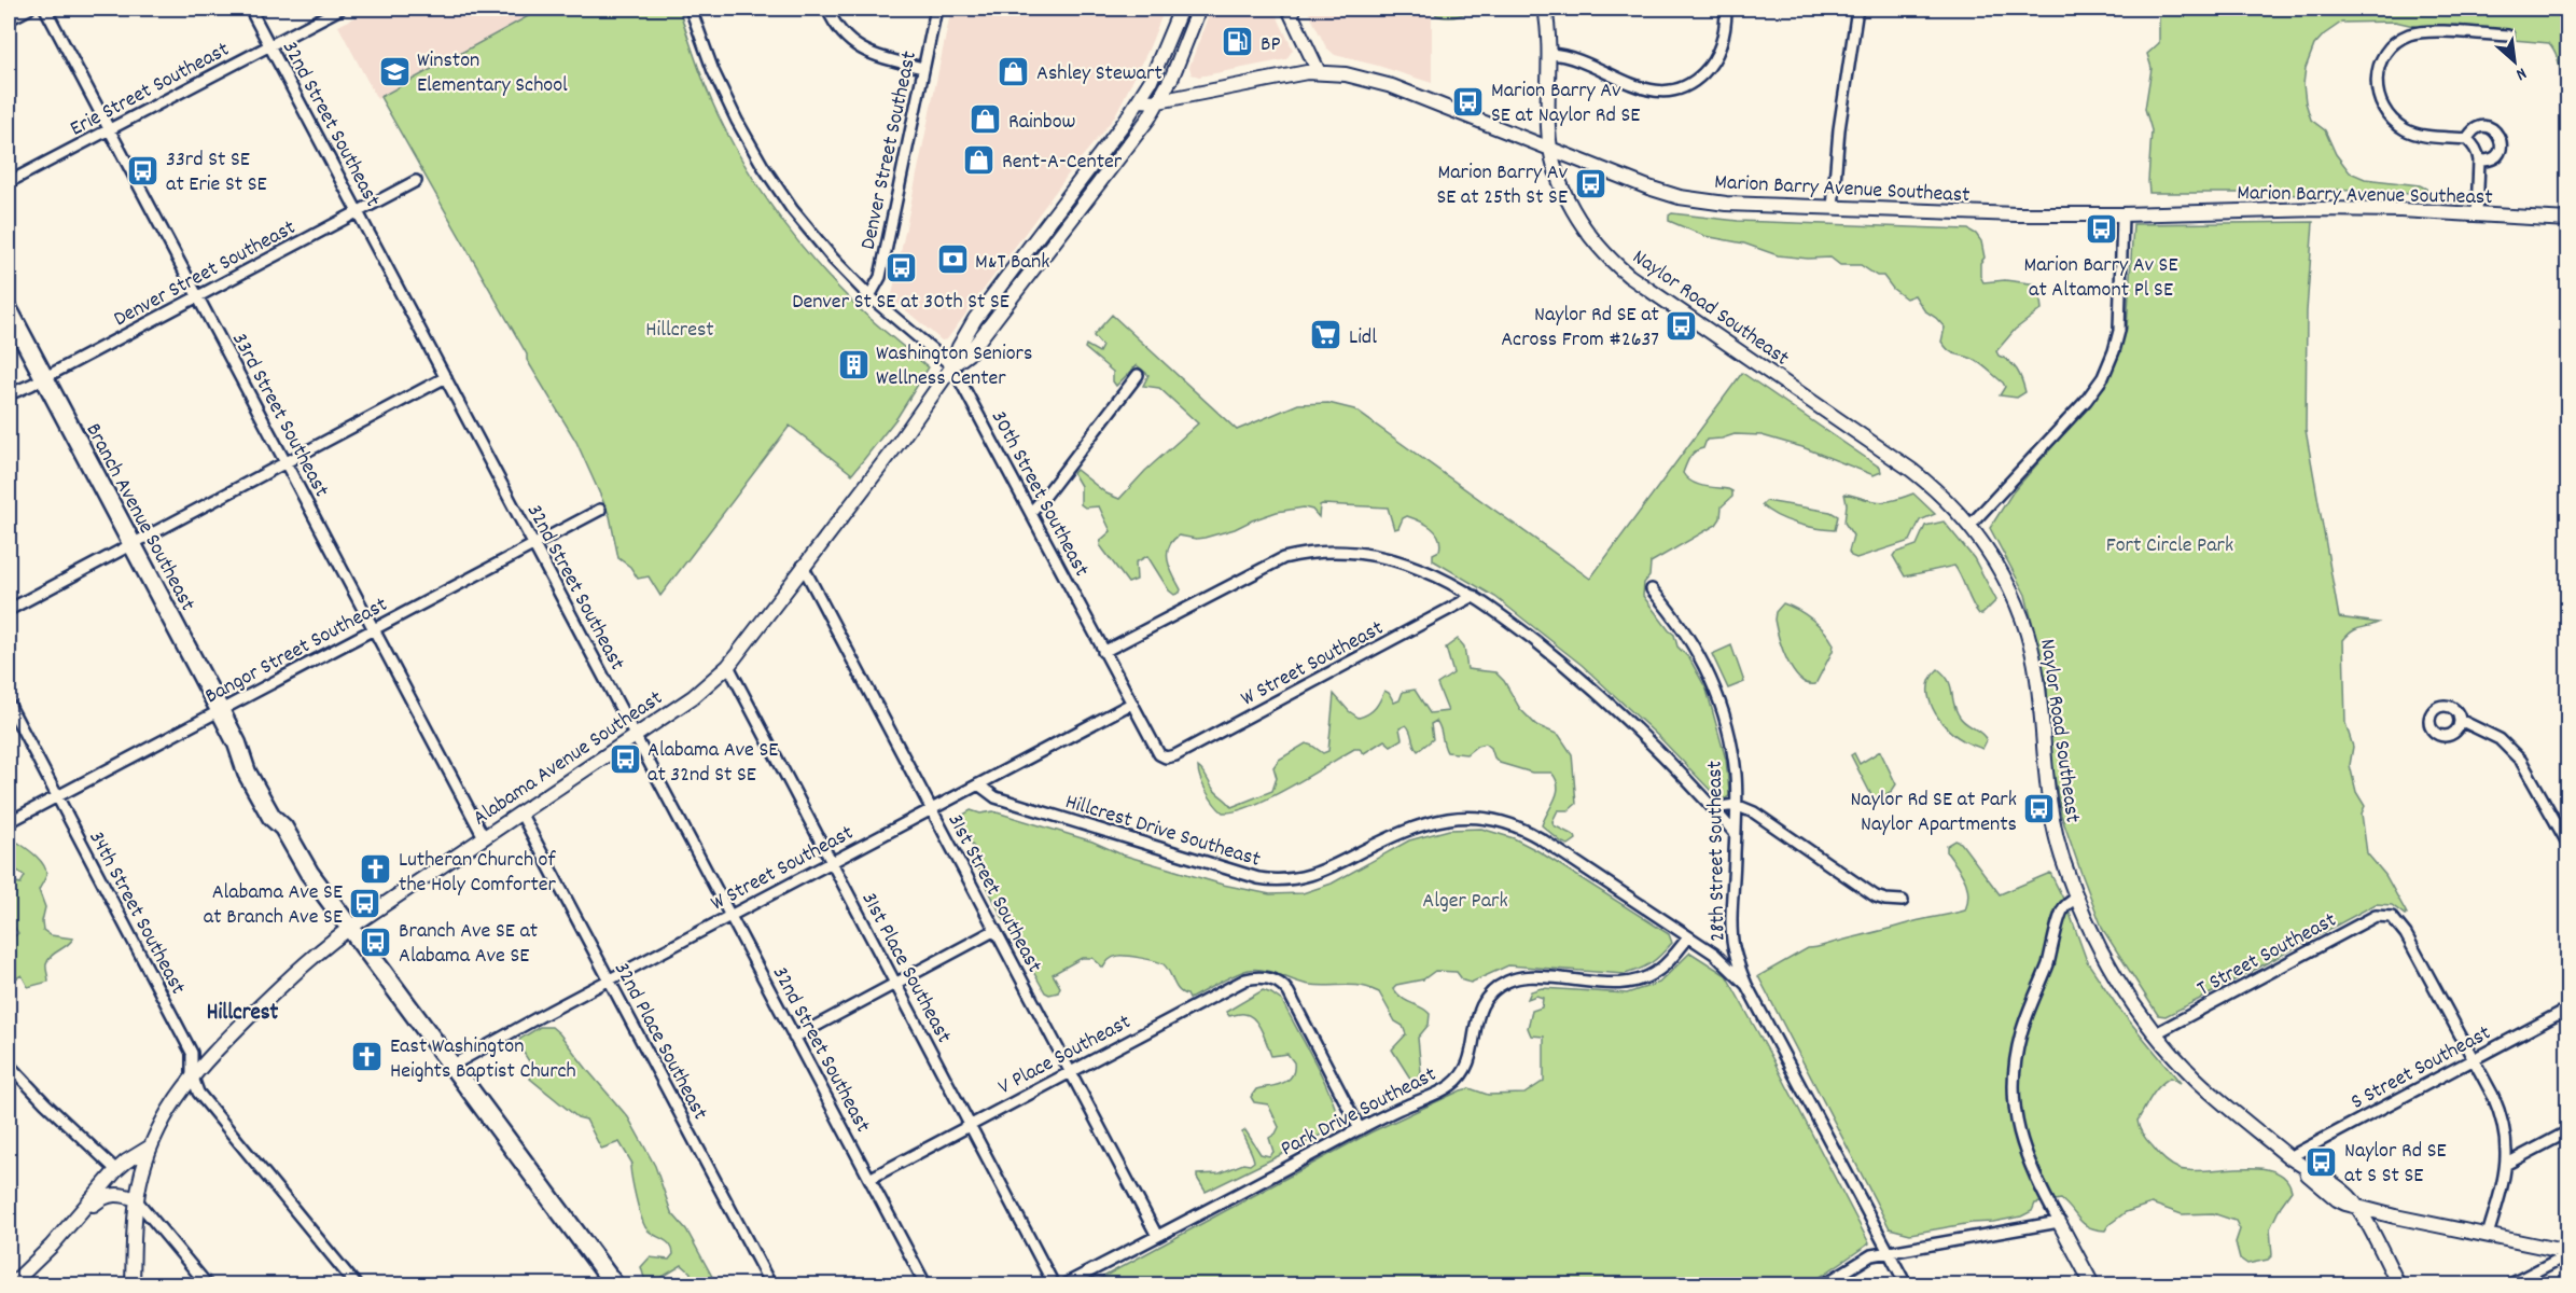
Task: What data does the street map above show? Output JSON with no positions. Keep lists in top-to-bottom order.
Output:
{
  "streets": {
    "highway": ["Branch Avenue Southeast"],
    "main road": ["Marion Barry Avenue Southeast", "Naylor Road Southeast", "Alabama Avenue Southeast"],
    "street": [
      "Erie Street Southeast",
      "32nd Street Southeast",
      "Denver Street Southeast",
      "33rd Street Southeast",
      "30th Street Southeast",
      "Bangor Street Southeast",
      "W Street Southeast",
      "Hillcrest Drive Southeast",
      "28th Street Southeast",
      "31st Street Southeast",
      "34th Street Southeast",
      "T Street Southeast",
      "31st Place Southeast",
      "32nd Place Southeast",
      "V Place Southeast",
      "S Street Southeast",
      "Park Drive Southeast"
    ]
  },
  "crossings": [
    ["Erie Street Southeast", "32nd Street Southeast"],
    ["Erie Street Southeast", "33rd Street Southeast"],
    ["32nd Street Southeast", "Denver Street Southeast"],
    ["32nd Street Southeast", "Bangor Street Southeast"],
    ["32nd Street Southeast", "W Street Southeast"],
    ["32nd Street Southeast", "Alabama Avenue Southeast"],
    ["32nd Street Southeast", "V Place Southeast"],
    ["Denver Street Southeast", "33rd Street Southeast"],
    ["Denver Street Southeast", "30th Street Southeast"],
    ["Denver Street Southeast", "Branch Avenue Southeast"],
    ["Marion Barry Avenue Southeast", "Naylor Road Southeast"],
    ["Marion Barry Avenue Southeast", "Alabama Avenue Southeast"],
    ["Naylor Road Southeast", "T Street Southeast"],
    ["Naylor Road Southeast", "S Street Southeast"],
    ["33rd Street Southeast", "Bangor Street Southeast"],
    ["33rd Street Southeast", "Alabama Avenue Southeast"],
    ["30th Street Southeast", "W Street Southeast"],
    ["30th Street Southeast", "Alabama Avenue Southeast"],
    ["Branch Avenue Southeast", "Bangor Street Southeast"],
    ["Branch Avenue Southeast", "W Street Southeast"],
    ["Branch Avenue Southeast", "Alabama Avenue Southeast"],
    ["Bangor Street Southeast", "34th Street Southeast"],
    ["W Street Southeast", "Hillcrest Drive Southeast"],
    ["W Street Southeast", "31st Street Southeast"],
    ["W Street Southeast", "31st Place Southeast"],
    ["W Street Southeast", "32nd Place Southeast"],
    ["Alabama Avenue Southeast", "31st Street Southeast"],
    ["Alabama Avenue Southeast", "34th Street Southeast"],
    ["Alabama Avenue Southeast", "31st Place Southeast"],
    ["Alabama Avenue Southeast", "32nd Place Southeast"],
    ["Hillcrest Drive Southeast", "28th Street Southeast"],
    ["Hillcrest Drive Southeast", "Park Drive Southeast"],
    ["31st Street Southeast", "V Place Southeast"],
    ["31st Street Southeast", "Park Drive Southeast"],
    ["T Street Southeast", "S Street Southeast"],
    ["31st Place Southeast", "V Place Southeast"],
    ["V Place Southeast", "Park Drive Southeast"]
  ],
  "districts": ["Hillcrest"],
  "parks": ["Hillcrest", "Fort Circle Park", "Alger Park"],
  "places": {
    "fuel station": ["BP"],
    "school or university": ["Winston Elementary School"],
    "shop": ["Ashley Stewart", "Rainbow", "Rent-A-Center"],
    "bus stop": [
      "Marion Barry Av SE at Naylor Rd SE",
      "33rd St SE at Erie St SE",
      "Marion Barry Av SE at 25th St SE",
      "Marion Barry Av SE at Altamont Pl SE",
      "Denver St SE at 30th St SE",
      "Naylor Rd SE at Across From #2637",
      "Alabama Ave SE at 32nd St SE",
      "Naylor Rd SE at Park Naylor Apartments",
      "Alabama Ave SE at Branch Ave SE",
      "Branch Ave SE at Alabama Ave SE",
      "Naylor Rd SE at S St SE"
    ],
    "bank": ["M&T Bank"],
    "supermarket": ["Lidl"],
    "building": ["Washington Seniors Wellness Center"],
    "church": ["Lutheran Church of the Holy Comforter", "East Washington Heights Baptist Church"]
  },
  "north": "bottom right"
}
